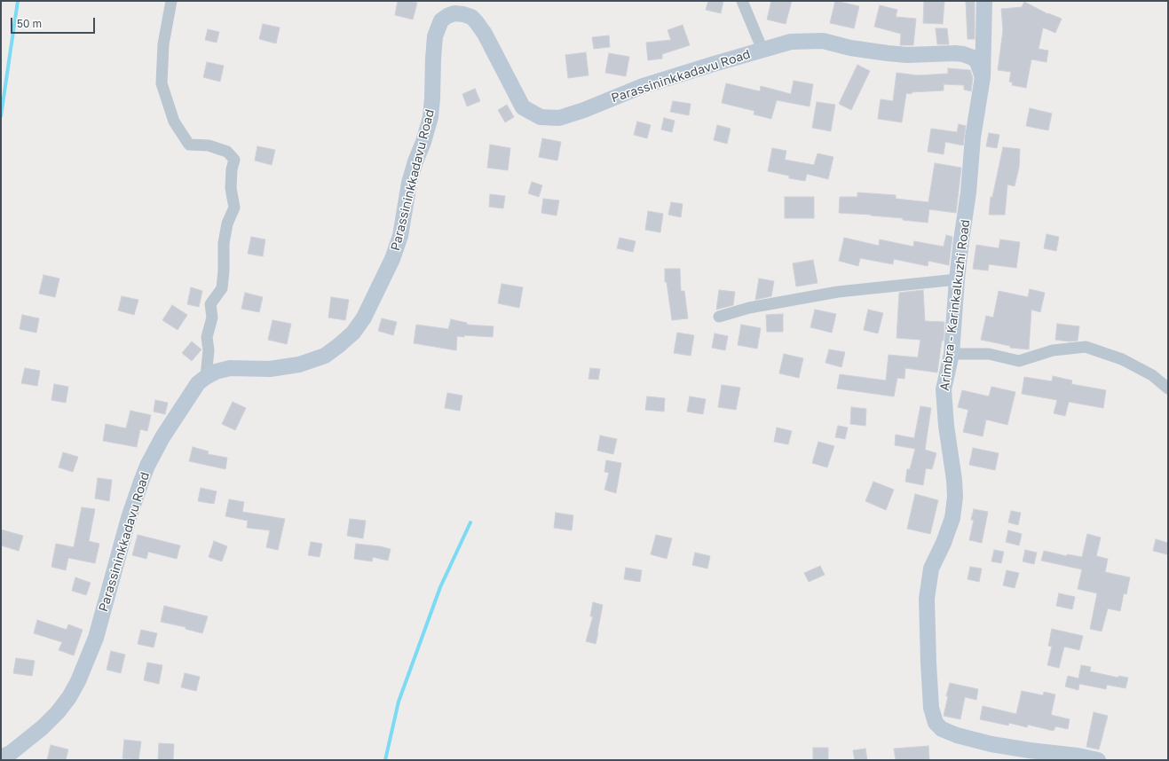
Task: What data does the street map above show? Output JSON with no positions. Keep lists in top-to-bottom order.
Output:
{
  "streets": {
    "main road": ["Parassininkkadavu Road", "Arimbra - Karinkalkuzhi Road"]
  },
  "crossings": [
    ["Parassininkkadavu Road", "Arimbra - Karinkalkuzhi Road"]
  ],
  "scale_bar": "50 m"
}
